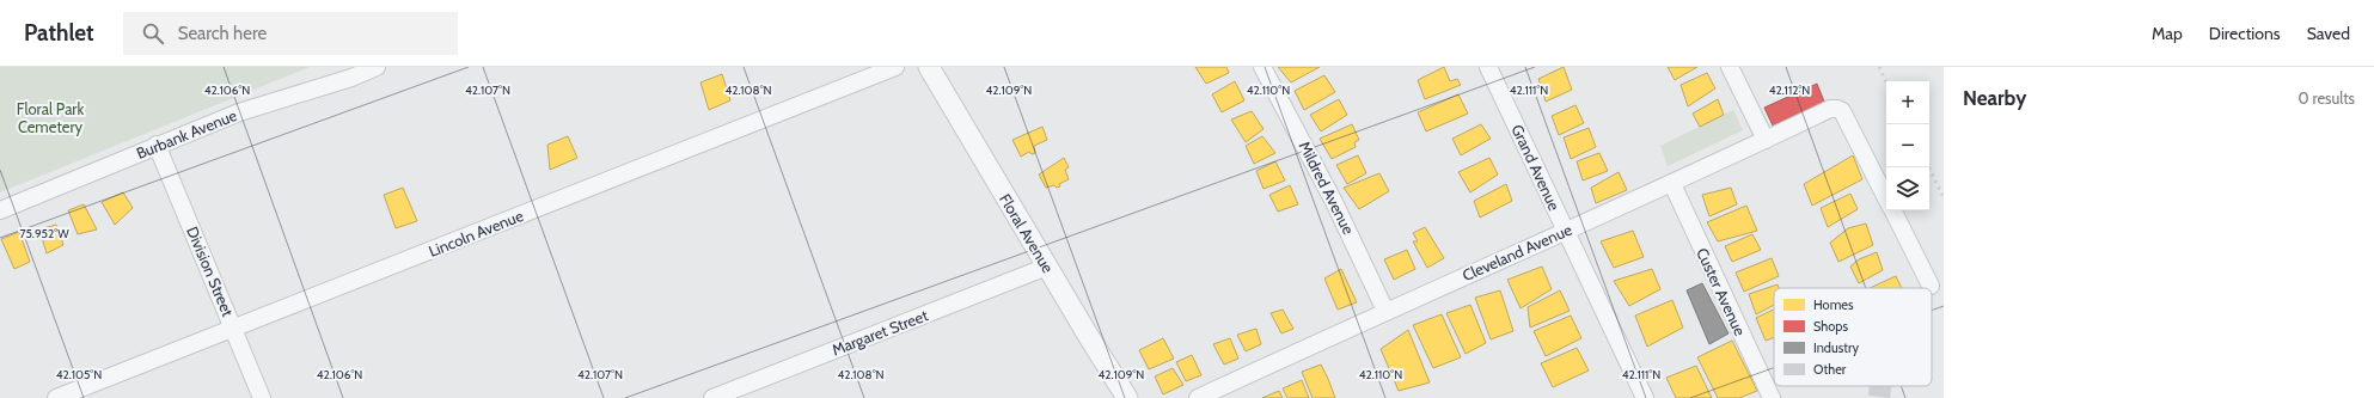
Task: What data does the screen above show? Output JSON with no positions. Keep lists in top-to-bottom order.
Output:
{
  "streets": {
    "street": [
      "Burbank Avenue",
      "Grand Avenue",
      "Mildred Avenue",
      "Lincoln Avenue",
      "Floral Avenue",
      "Cleveland Avenue",
      "Division Street",
      "Custer Avenue",
      "Margaret Street"
    ]
  },
  "crossings": [
    ["Burbank Avenue", "Division Street"],
    ["Grand Avenue", "Cleveland Avenue"],
    ["Mildred Avenue", "Cleveland Avenue"],
    ["Lincoln Avenue", "Division Street"],
    ["Floral Avenue", "Margaret Street"],
    ["Cleveland Avenue", "Custer Avenue"]
  ],
  "parks": ["Floral Park Cemetery"],
  "legend": [
    "Homes",
    "Shops",
    "Industry",
    "Other"
  ],
  "page": {
    "header": "Pathlet",
    "search": "Search here",
    "nav": ["Map", "Directions", "Saved"],
    "heading": ["Nearby", "0 results"],
    "map_buttons": ["+", "−"]
  },
  "coordinates": [
    "42.106°N",
    "42.107°N",
    "42.108°N",
    "42.109°N",
    "42.110°N",
    "42.111°N",
    "42.112°N",
    "75.952°W",
    "42.105°N"
  ]
}
